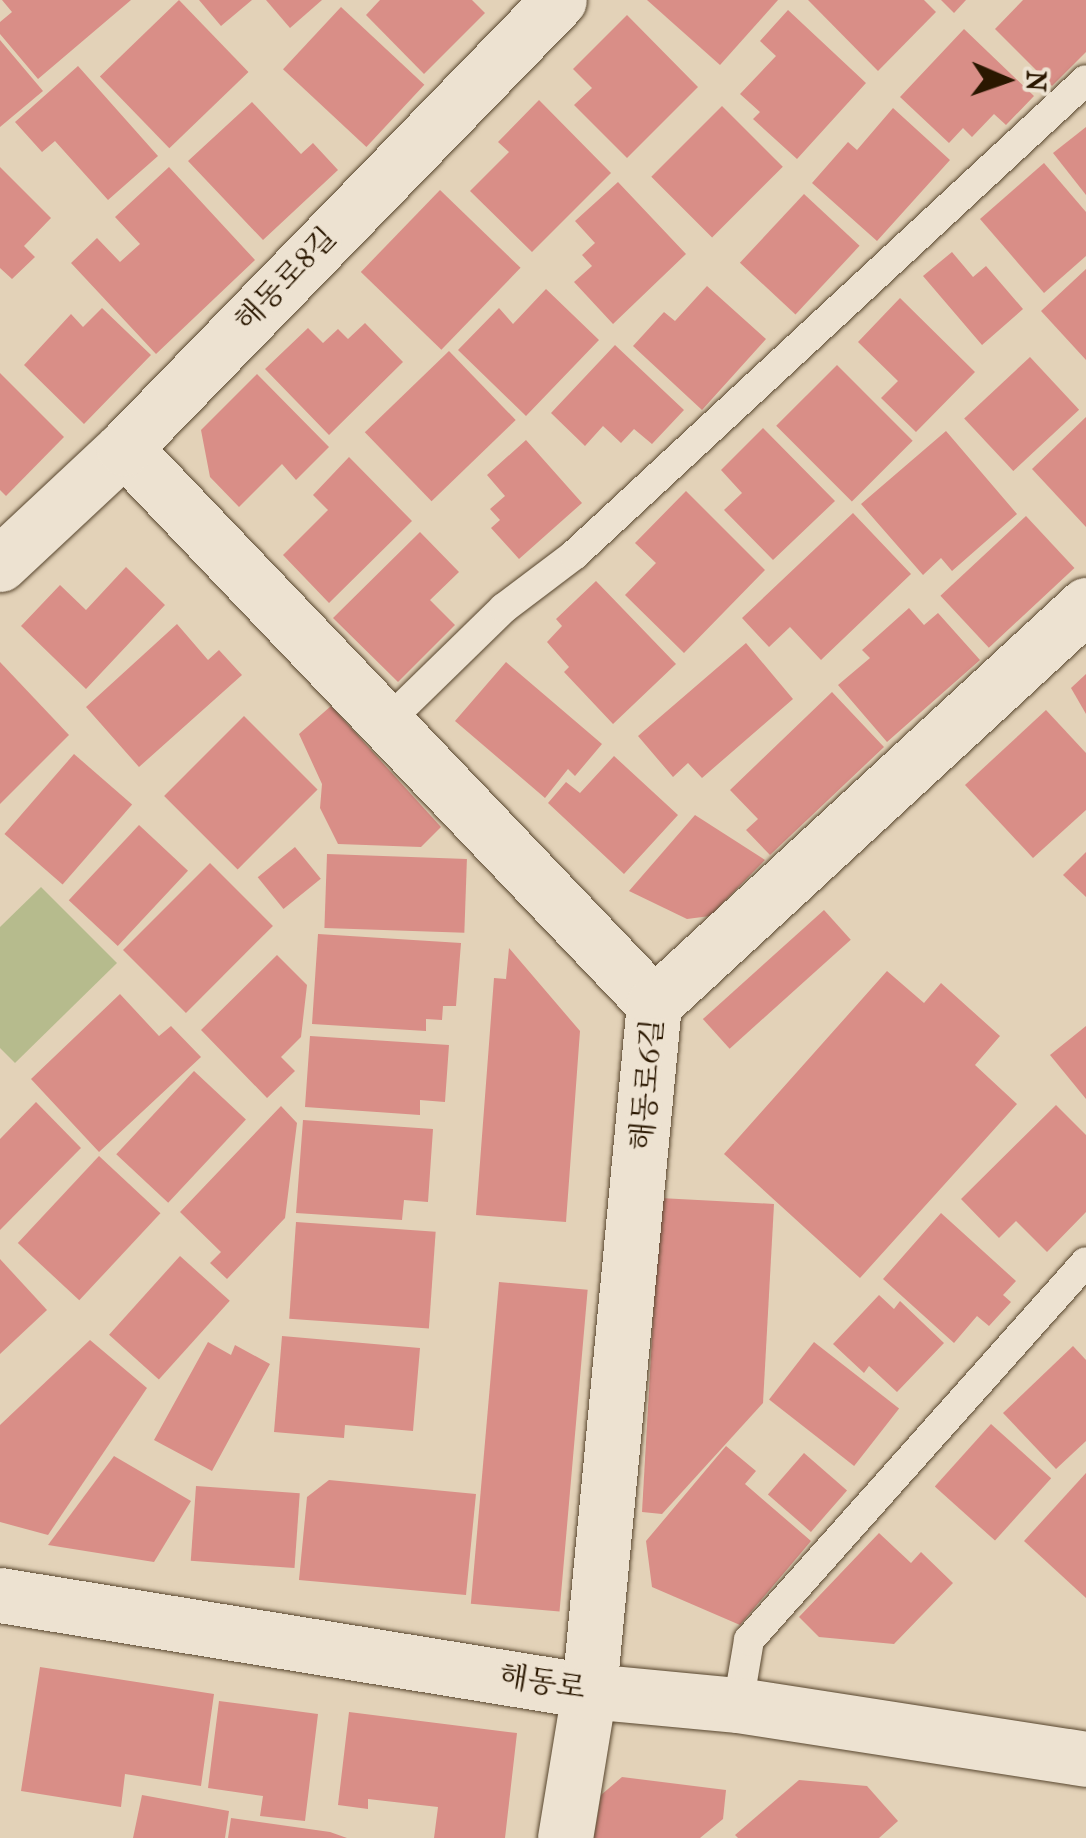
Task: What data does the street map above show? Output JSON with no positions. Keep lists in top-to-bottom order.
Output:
{
  "streets": {
    "street": ["해동로8길", "해동로6길", "해동로"]
  },
  "crossings": [
    ["해동로6길", "해동로"]
  ],
  "north": "right"
}
